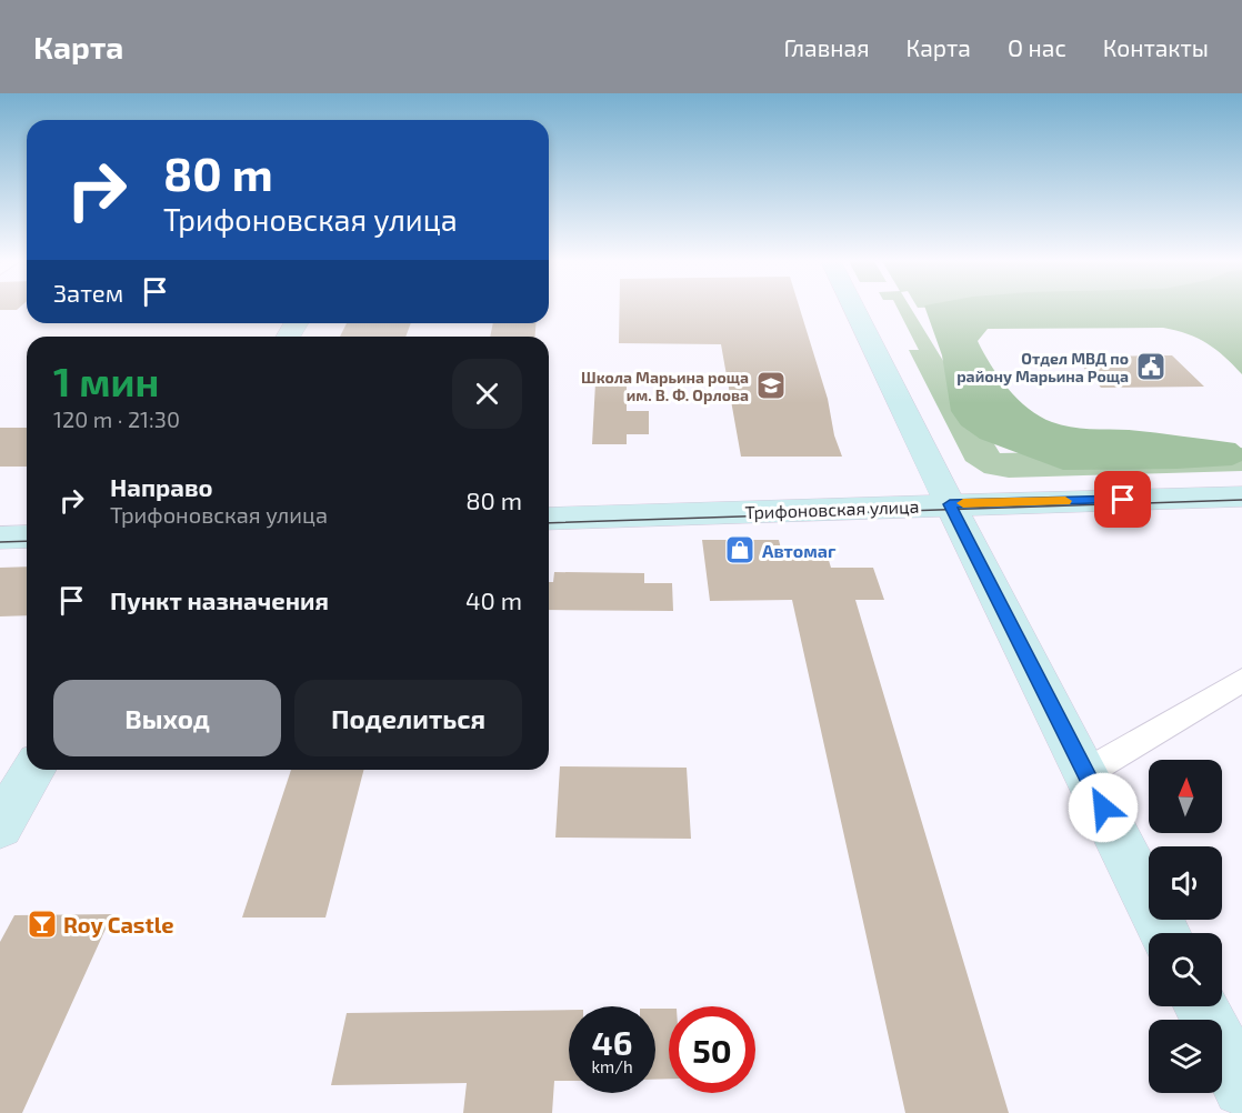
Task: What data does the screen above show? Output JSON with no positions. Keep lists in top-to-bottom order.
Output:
{
  "streets": {
    "main road": ["Трифоновская улица"]
  },
  "places": {
    "public building": ["Отдел МВД по району Марьина Роща"],
    "school or university": ["Школа Марьина роща им. В. Ф. Орлова"],
    "shop": ["Автомаг"],
    "bar": ["Roy Castle"]
  },
  "north": "top",
  "page": {
    "header": "Карта",
    "nav": [
      "Главная",
      "Карта",
      "О нас",
      "Контакты"
    ],
    "turn": ["80 m", "Трифоновская улица"],
    "then": "Затем",
    "heading": ["1 мин", "120 m · 21:30"],
    "list": [
      {
        "name": "Направо",
        "note": "Трифоновская улица",
        "value": "80 m"
      },
      {
        "name": "Пункт назначения",
        "value": "40 m"
      }
    ],
    "buttons": ["Выход", "Поделиться"],
    "speed": "46 km/h",
    "limit": "50"
  }
}
